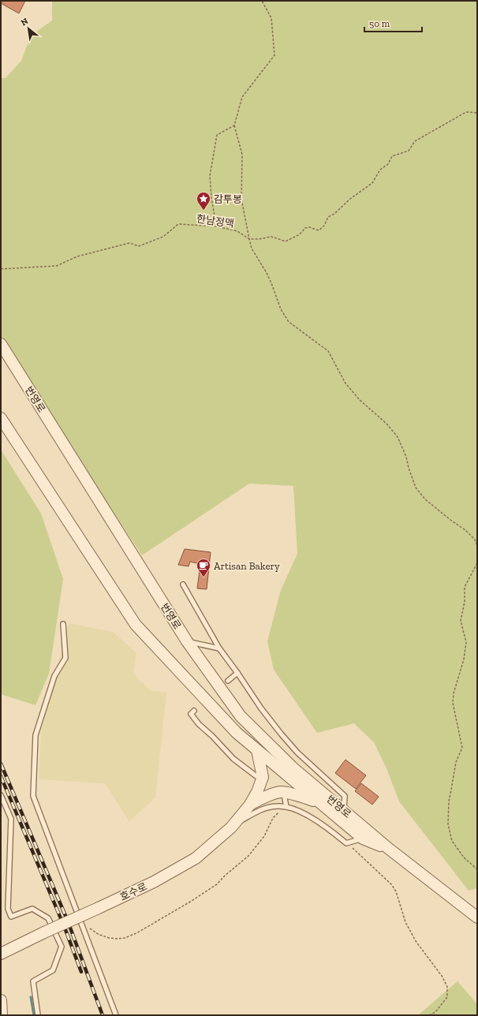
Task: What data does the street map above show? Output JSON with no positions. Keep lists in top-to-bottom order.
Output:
{
  "streets": {
    "street": ["번영로", "호수로"],
    "path": ["한남정맥"]
  },
  "crossings": [
    ["번영로", "호수로"]
  ],
  "places": {
    "place": ["감투봉"],
    "cafe": ["Artisan Bakery"]
  },
  "scale_bar": "50 m",
  "north": "top left"
}
